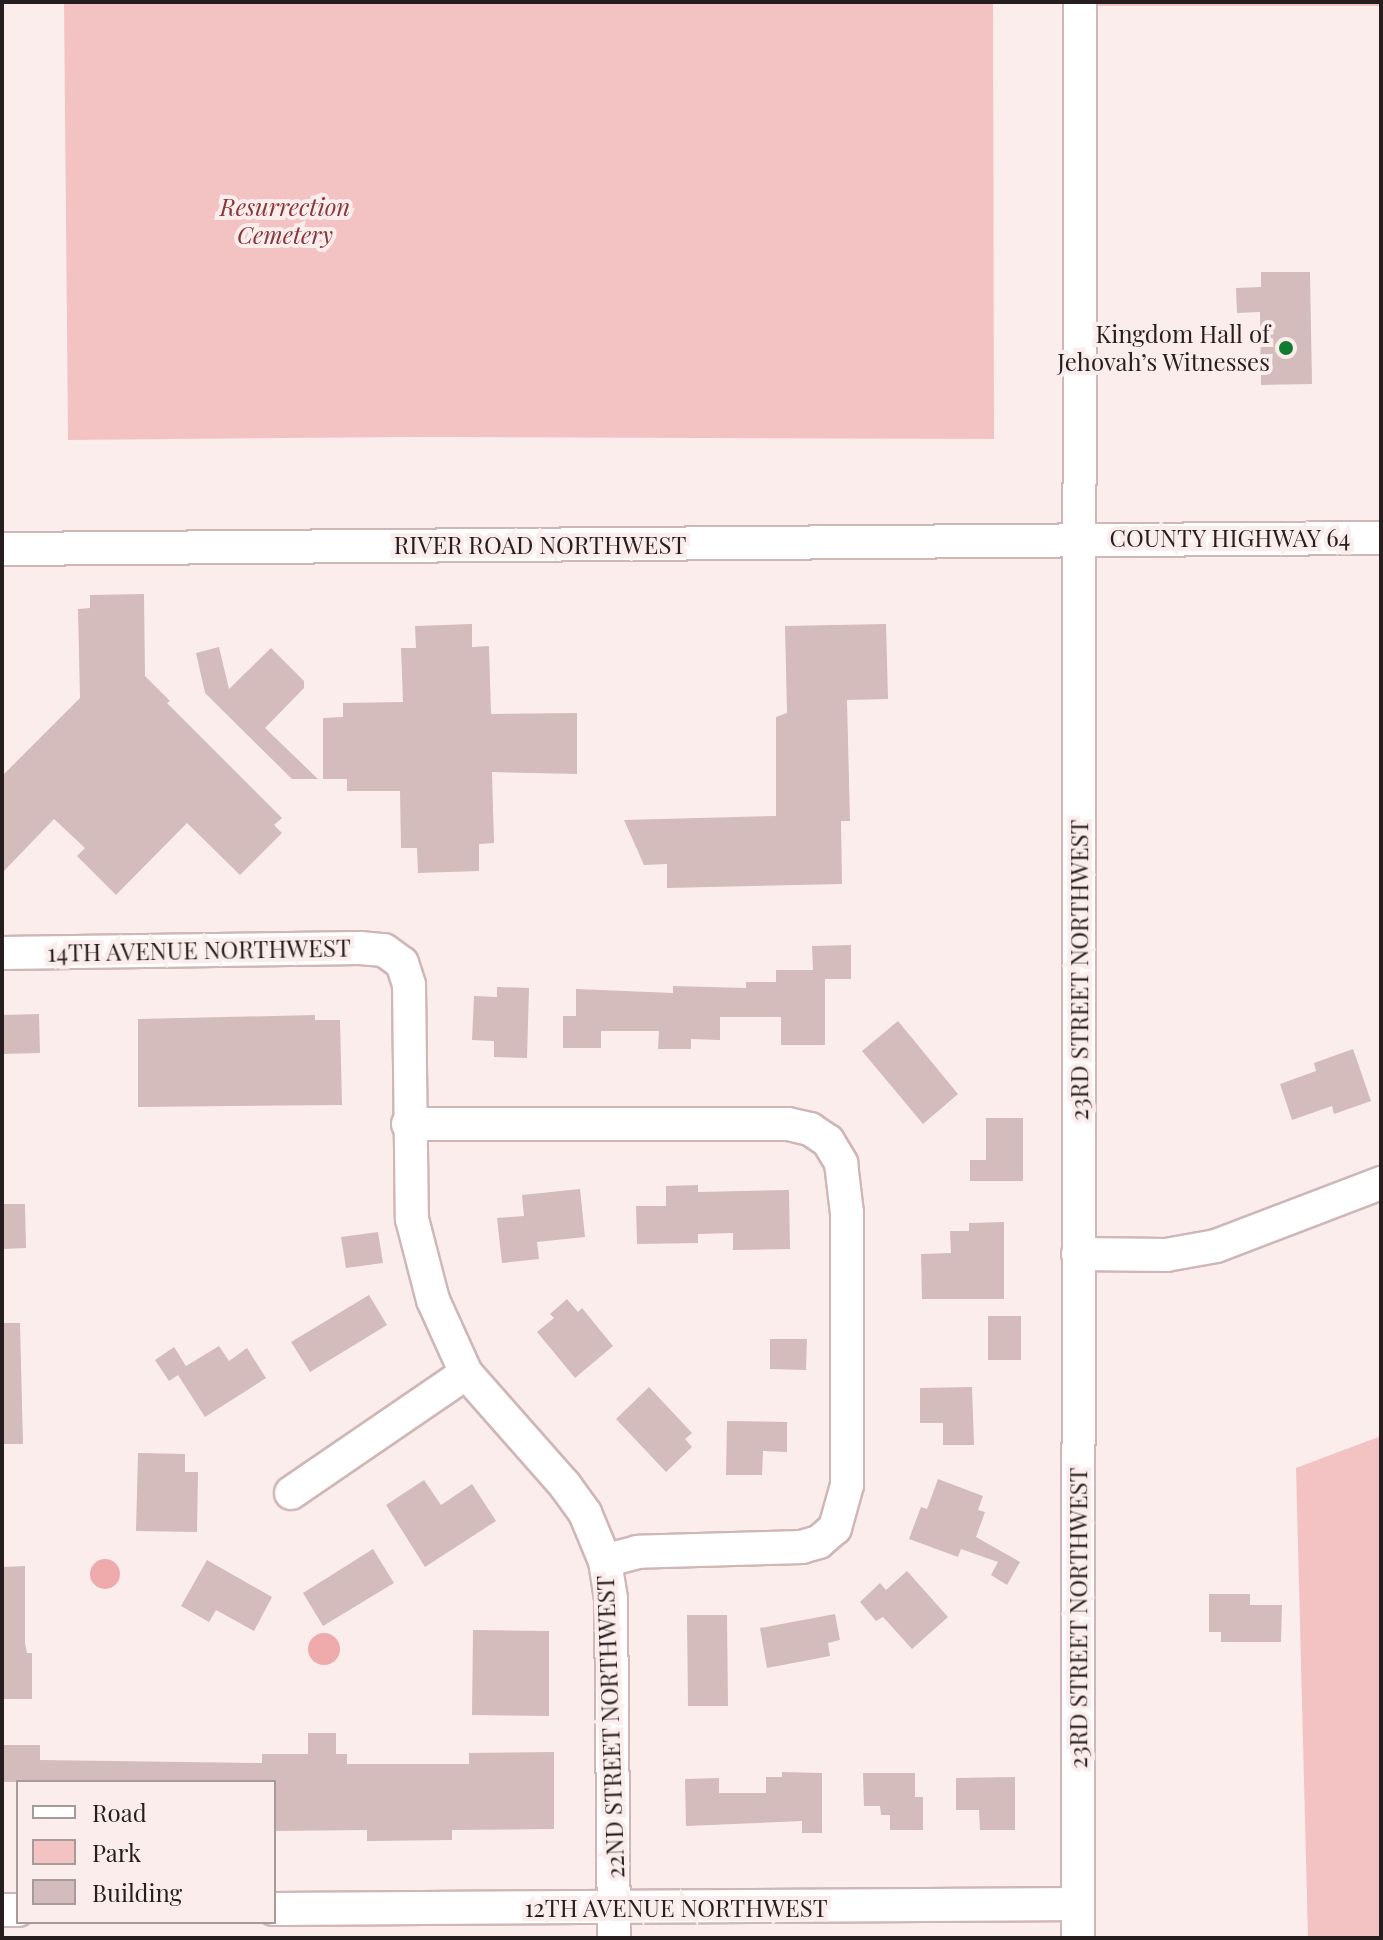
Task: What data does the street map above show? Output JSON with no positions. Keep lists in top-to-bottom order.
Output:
{
  "streets": {
    "street": [
      "COUNTY HIGHWAY 64",
      "RIVER ROAD NORTHWEST",
      "14TH AVENUE NORTHWEST",
      "23RD STREET NORTHWEST",
      "22ND STREET NORTHWEST",
      "12TH AVENUE NORTHWEST"
    ]
  },
  "crossings": [
    ["COUNTY HIGHWAY 64", "RIVER ROAD NORTHWEST"],
    ["COUNTY HIGHWAY 64", "23RD STREET NORTHWEST"],
    ["RIVER ROAD NORTHWEST", "23RD STREET NORTHWEST"],
    ["14TH AVENUE NORTHWEST", "22ND STREET NORTHWEST"],
    ["23RD STREET NORTHWEST", "12TH AVENUE NORTHWEST"],
    ["22ND STREET NORTHWEST", "12TH AVENUE NORTHWEST"]
  ],
  "parks": ["Resurrection Cemetery"],
  "places": ["Kingdom Hall of Jehovah’s Witnesses"],
  "legend": ["Road", "Park", "Building"]
}
